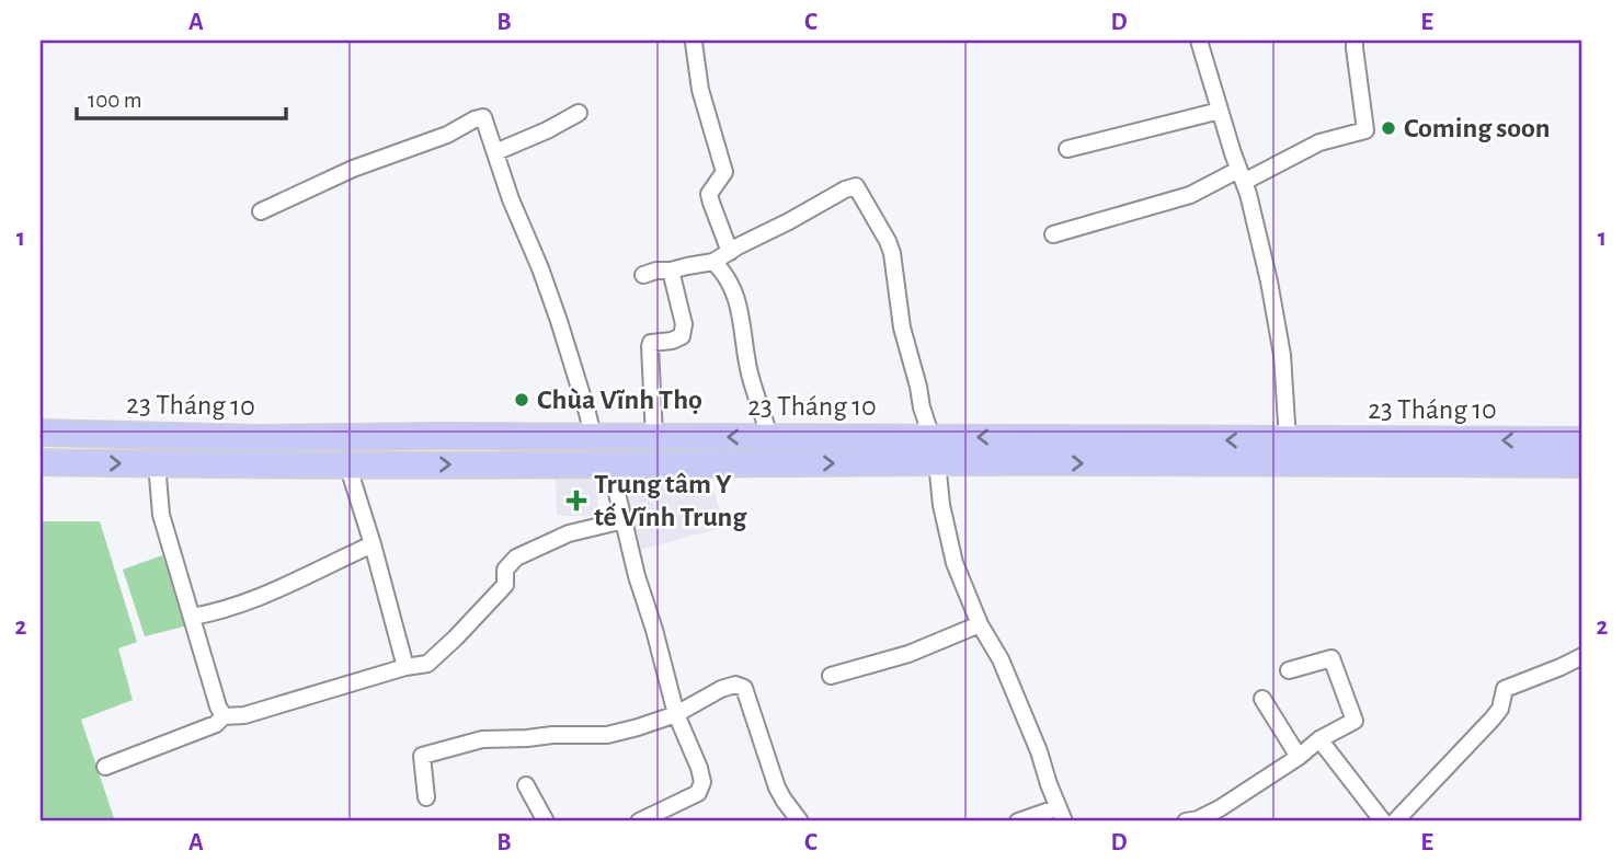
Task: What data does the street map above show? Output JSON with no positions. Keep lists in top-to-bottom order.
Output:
{
  "streets": {
    "main road": ["23 Tháng 10"]
  },
  "places": {
    "other": ["Coming soon", "Chùa Vĩnh Thọ"],
    "health": ["Trung tâm Y tế Vĩnh Trung"]
  },
  "scale_bar": "100 m",
  "grid": {
    "columns": [
      "A",
      "B",
      "C",
      "D",
      "E"
    ],
    "rows": ["1", "2"]
  }
}
